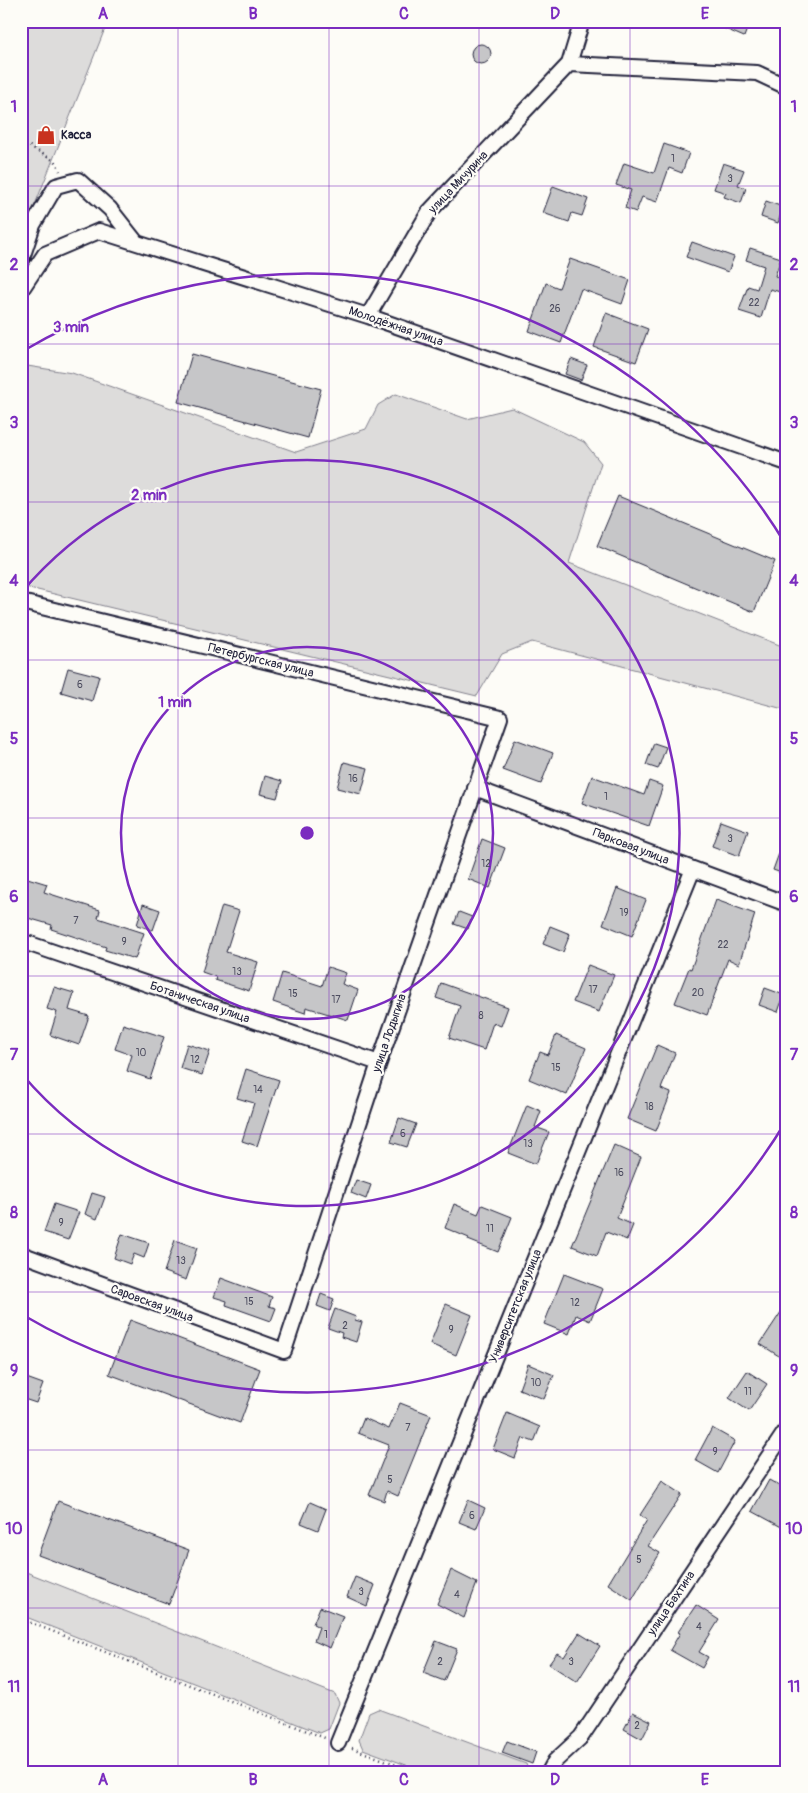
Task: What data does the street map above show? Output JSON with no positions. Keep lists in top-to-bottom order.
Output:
{
  "streets": {
    "street": [
      "улица Мичурина",
      "Молодёжная улица",
      "Петербургская улица",
      "Парковая улица",
      "Ботаническая улица",
      "улица Лодыгина",
      "Саровская улица",
      "Университетская улица",
      "улица Бахтина"
    ]
  },
  "crossings": [
    ["улица Мичурина", "Молодёжная улица"],
    ["Петербургская улица", "улица Лодыгина"],
    ["Парковая улица", "улица Лодыгина"],
    ["Парковая улица", "Университетская улица"],
    ["Ботаническая улица", "улица Лодыгина"],
    ["улица Лодыгина", "Саровская улица"]
  ],
  "places": {
    "shop": ["Касса"]
  },
  "house_numbers": [
    "1",
    "3",
    "22",
    "26",
    "6",
    "16",
    "1",
    "3",
    "12",
    "19",
    "7",
    "9",
    "22",
    "13",
    "17",
    "20",
    "15",
    "17",
    "8",
    "10",
    "12",
    "15",
    "14",
    "18",
    "6",
    "13",
    "16",
    "9",
    "11",
    "13",
    "15",
    "12",
    "2",
    "9",
    "10",
    "11",
    "7",
    "9",
    "5",
    "6",
    "5",
    "3",
    "4",
    "4",
    "1",
    "2",
    "3",
    "2"
  ],
  "grid": {
    "columns": [
      "A",
      "B",
      "C",
      "D",
      "E"
    ],
    "rows": [
      "1",
      "2",
      "3",
      "4",
      "5",
      "6",
      "7",
      "8",
      "9",
      "10",
      "11"
    ]
  },
  "rings": ["3 min", "2 min", "1 min"]
}
